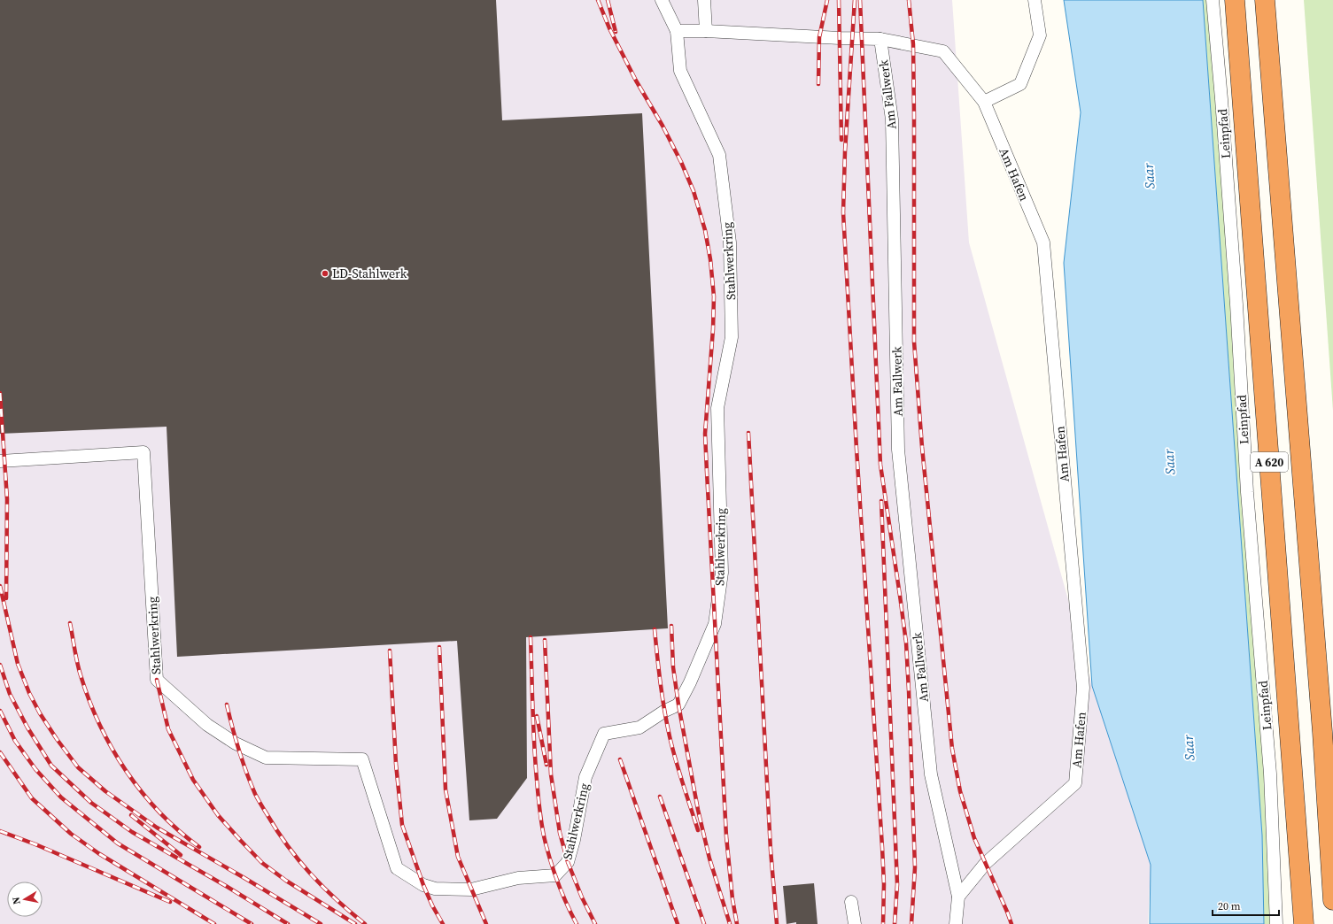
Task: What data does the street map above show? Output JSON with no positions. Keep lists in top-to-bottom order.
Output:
{
  "streets": {
    "highway": ["A 620"],
    "lane": [
      "Am Fallwerk",
      "Leinpfad",
      "Am Hafen",
      "Stahlwerkring"
    ]
  },
  "crossings": [
    ["Am Fallwerk", "Am Hafen"]
  ],
  "water": ["Saar"],
  "places": ["LD-Stahlwerk"],
  "scale_bar": "20 m",
  "north": "left"
}
